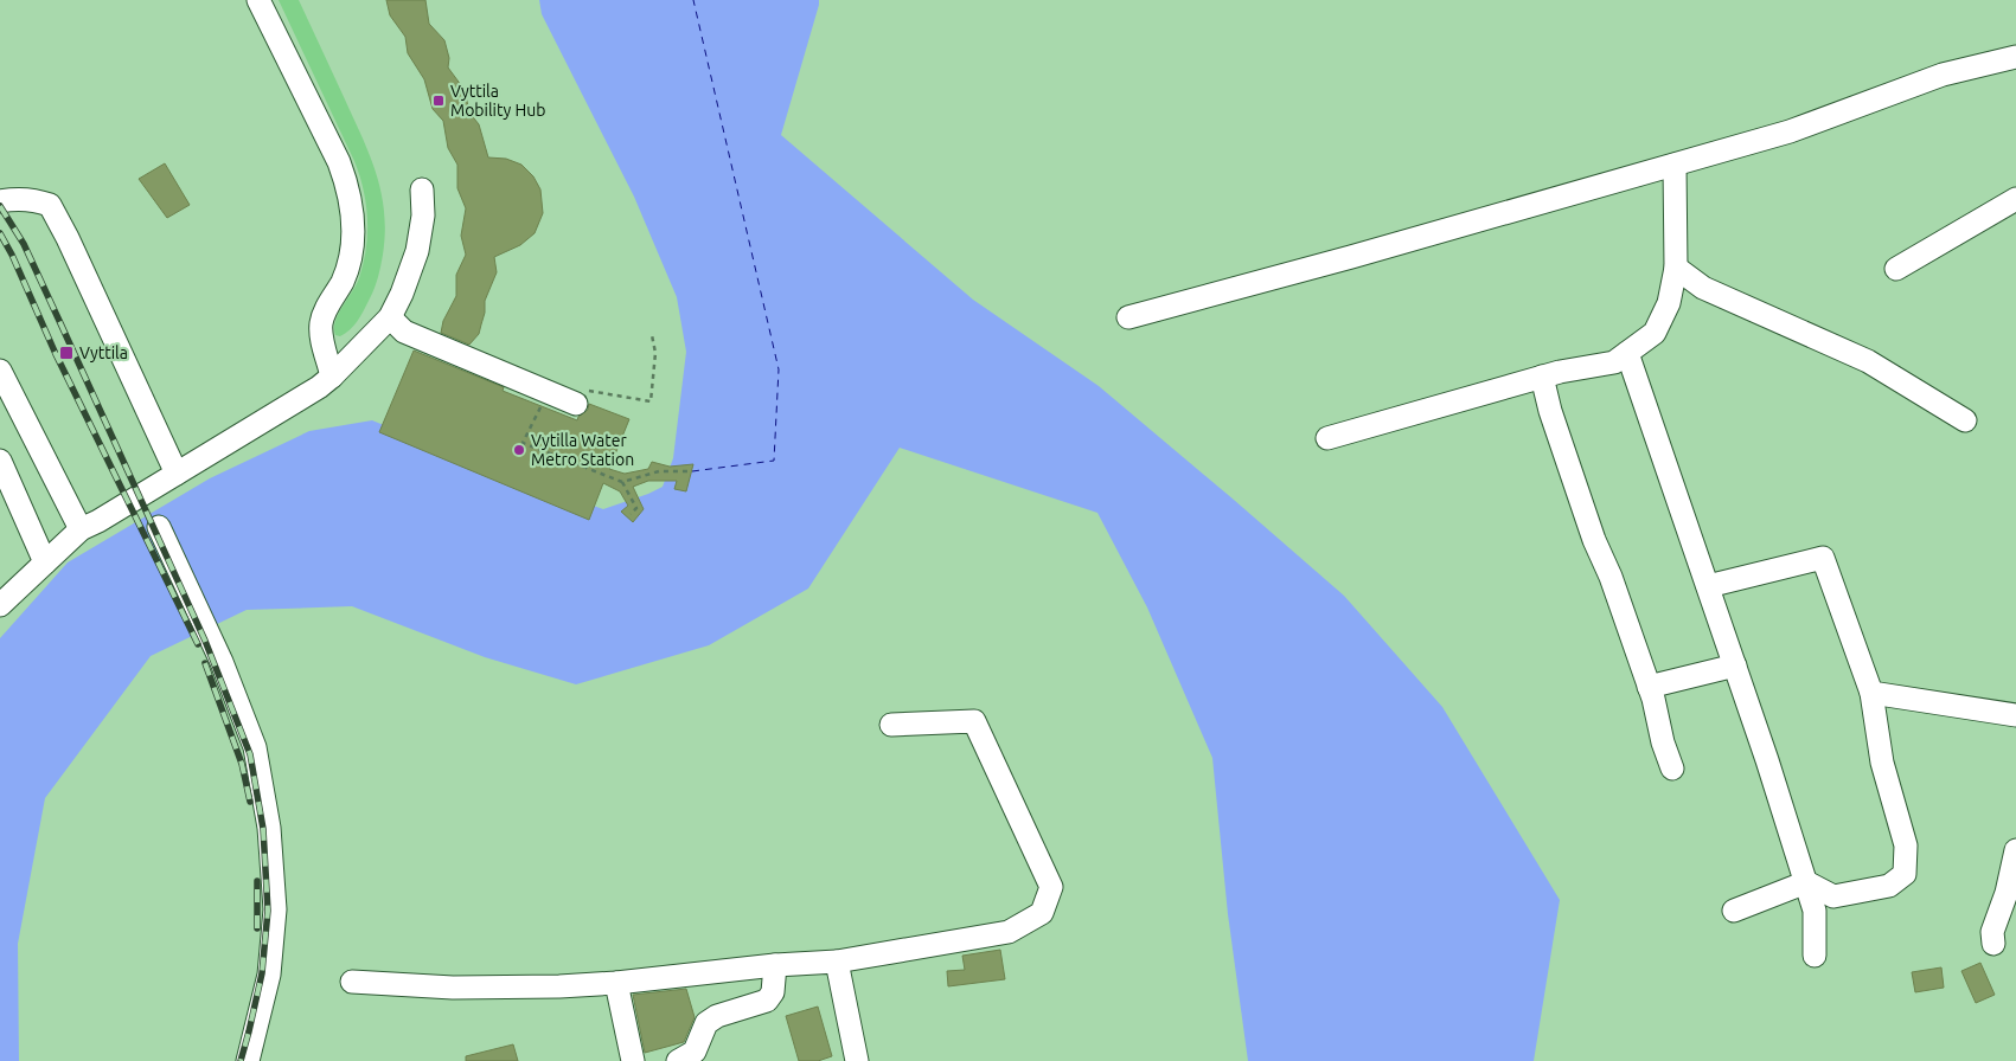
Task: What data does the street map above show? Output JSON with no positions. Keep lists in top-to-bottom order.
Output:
{
  "places": {
    "transit": ["Vyttila Mobility Hub", "Vyttila"],
    "other": ["Vytilla Water Metro Station"]
  }
}
